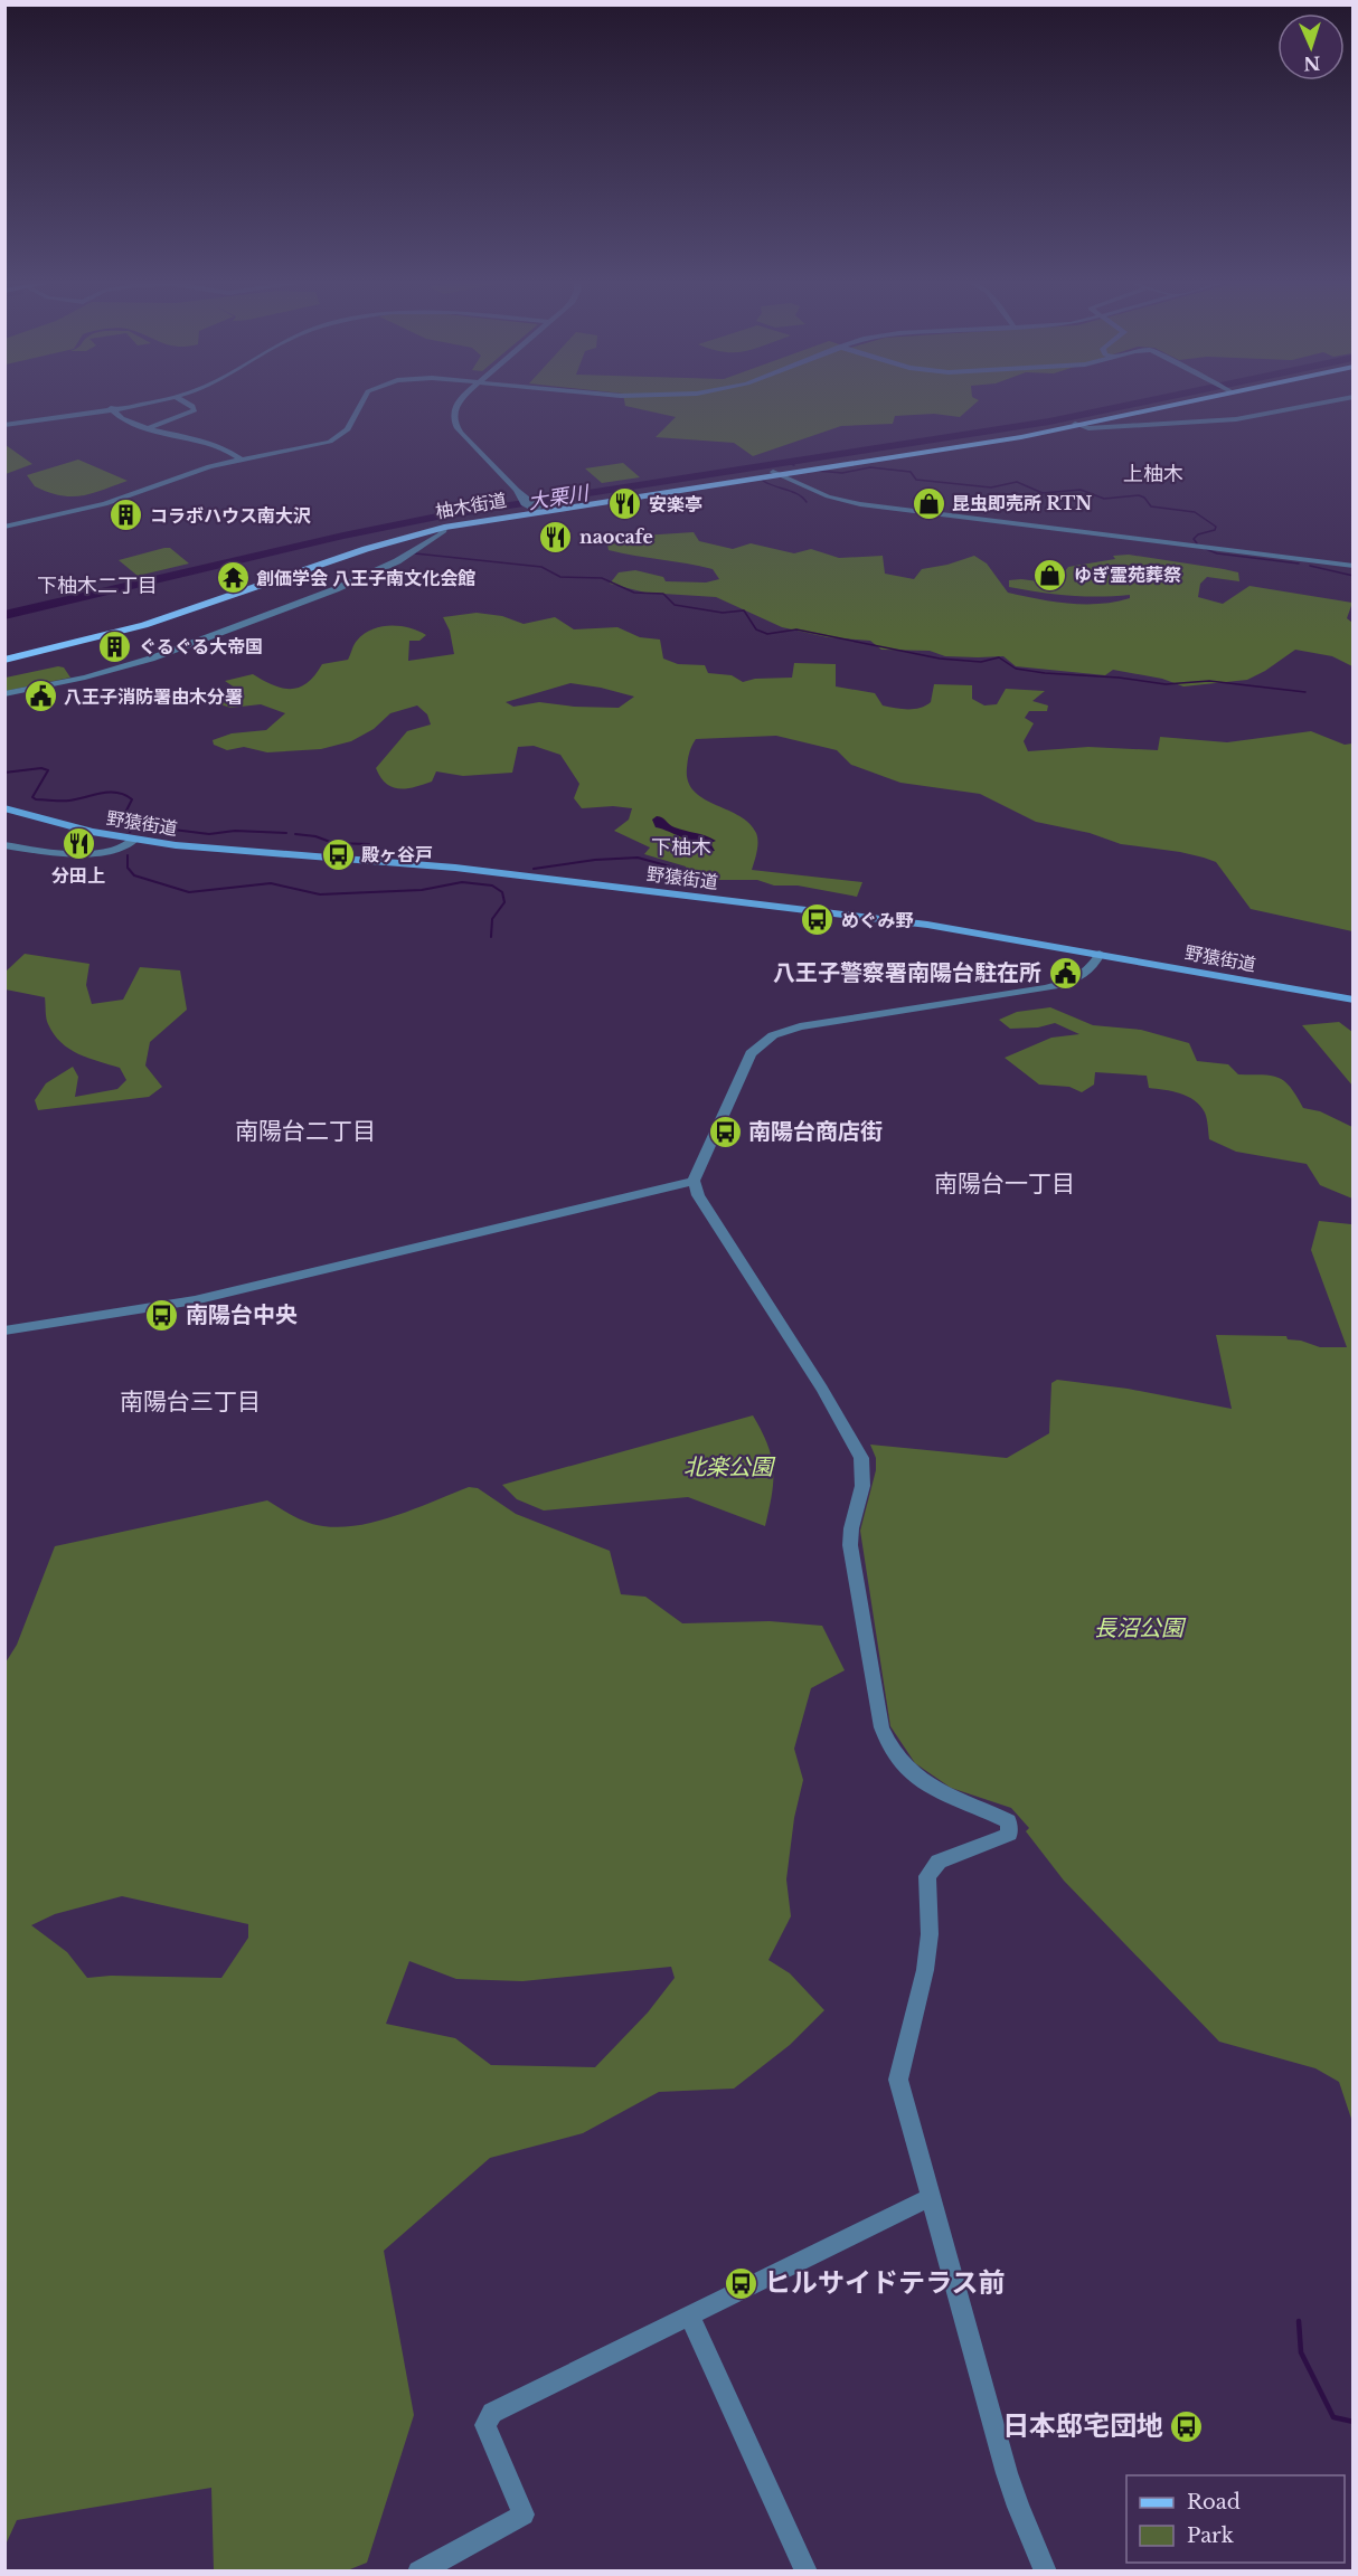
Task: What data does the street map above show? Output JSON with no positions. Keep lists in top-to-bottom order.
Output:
{
  "streets": {
    "main road": ["柚木街道", "野猿街道"]
  },
  "districts": [
    "上柚木",
    "下柚木二丁目",
    "下柚木",
    "南陽台二丁目",
    "南陽台一丁目",
    "南陽台三丁目"
  ],
  "water": ["大栗川"],
  "parks": ["北楽公園", "長沼公園"],
  "places": {
    "shop": ["昆虫即売所 RTN", "ゆぎ霊苑葬祭"],
    "restaurant": ["安楽亭", "naocafe", "分田上"],
    "building": ["コラボハウス南大沢", "ぐるぐる大帝国"],
    "temple": ["創価学会 八王子南文化会館"],
    "public building": ["八王子消防署由木分署", "八王子警察署南陽台駐在所"],
    "bus stop": [
      "殿ヶ谷戸",
      "めぐみ野",
      "南陽台商店街",
      "南陽台中央",
      "ヒルサイドテラス前",
      "日本邸宅団地"
    ]
  },
  "legend": ["Road", "Park"],
  "north": "bottom"
}
